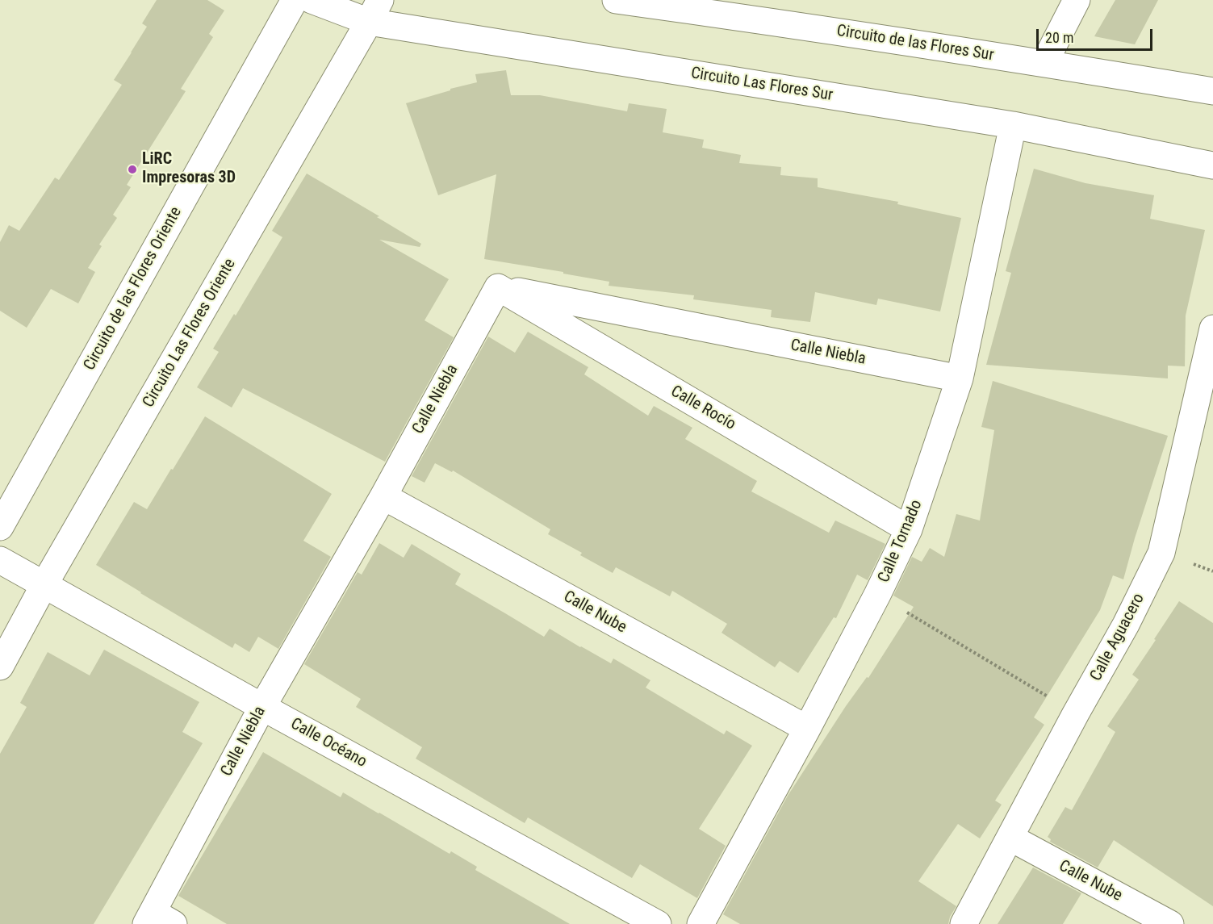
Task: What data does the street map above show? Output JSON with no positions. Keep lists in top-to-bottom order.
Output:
{
  "streets": {
    "street": [
      "Circuito de las Flores Sur",
      "Circuito Las Flores Sur",
      "Circuito de las Flores Oriente",
      "Circuito Las Flores Oriente",
      "Calle Niebla",
      "Calle Rocío",
      "Calle Tornado",
      "Calle Nube",
      "Calle Aguacero",
      "Calle Océano"
    ]
  },
  "crossings": [
    ["Circuito Las Flores Sur", "Circuito Las Flores Oriente"],
    ["Circuito Las Flores Sur", "Calle Tornado"],
    ["Circuito Las Flores Oriente", "Calle Océano"],
    ["Calle Niebla", "Calle Rocío"],
    ["Calle Niebla", "Calle Tornado"],
    ["Calle Niebla", "Calle Nube"],
    ["Calle Niebla", "Calle Océano"],
    ["Calle Rocío", "Calle Tornado"],
    ["Calle Tornado", "Calle Nube"],
    ["Calle Nube", "Calle Aguacero"]
  ],
  "places": ["LiRC Impresoras 3D"],
  "scale_bar": "20 m"
}
